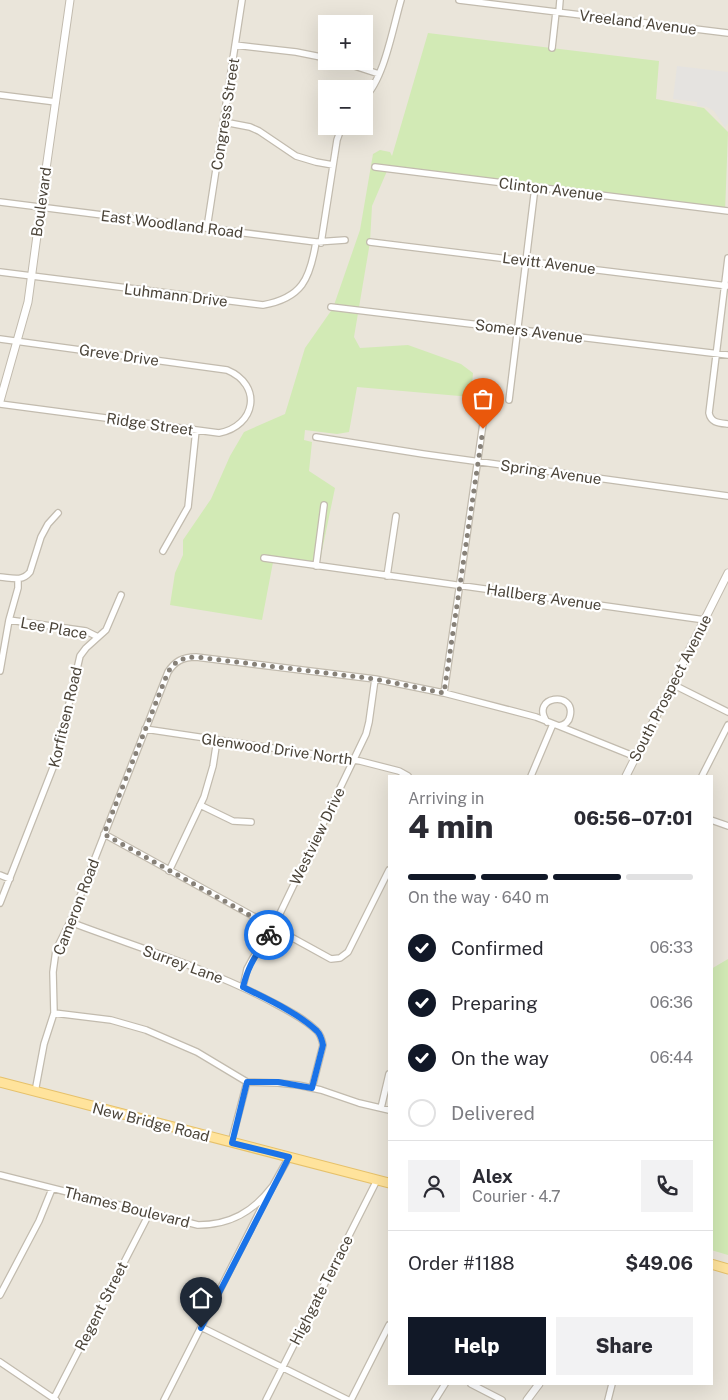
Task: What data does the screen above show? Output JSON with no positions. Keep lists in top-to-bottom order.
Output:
{
  "streets": {
    "main road": ["New Bridge Road"],
    "street": [
      "Vreeland Avenue",
      "Congress Street",
      "Clinton Avenue",
      "Boulevard",
      "East Woodland Road",
      "Levitt Avenue",
      "Luhmann Drive",
      "Somers Avenue",
      "Greve Drive",
      "Ridge Street",
      "Spring Avenue",
      "Hallberg Avenue",
      "Lee Place",
      "South Prospect Avenue",
      "Korfitsen Road",
      "Glenwood Drive North",
      "Westview Drive",
      "Cameron Road",
      "Surrey Lane",
      "Thames Boulevard",
      "Highgate Terrace",
      "Regent Street"
    ]
  },
  "crossings": [
    ["Congress Street", "East Woodland Road"],
    ["Boulevard", "East Woodland Road"],
    ["Boulevard", "Luhmann Drive"],
    ["Boulevard", "Greve Drive"],
    ["Boulevard", "Ridge Street"],
    ["East Woodland Road", "Luhmann Drive"],
    ["Greve Drive", "Ridge Street"],
    ["Hallberg Avenue", "South Prospect Avenue"],
    ["Lee Place", "Korfitsen Road"],
    ["Glenwood Drive North", "Westview Drive"],
    ["Glenwood Drive North", "Cameron Road"],
    ["Westview Drive", "Cameron Road"],
    ["Westview Drive", "Surrey Lane"],
    ["Cameron Road", "Surrey Lane"],
    ["Cameron Road", "New Bridge Road"],
    ["New Bridge Road", "Highgate Terrace"],
    ["Thames Boulevard", "Regent Street"]
  ],
  "page": {
    "map_buttons": ["+", "−"],
    "heading": ["4 min", "Arriving in", "06:56–07:01"],
    "panel": [
      "Alex",
      "Courier · 4.7",
      "Order #1188",
      "$49.06"
    ],
    "bar": "On the way · 640 m",
    "list": [
      ["Confirmed", "06:33"],
      ["Preparing", "06:36"],
      ["On the way", "06:44"],
      "Delivered"
    ],
    "buttons": ["Help", "Share"]
  }
}
